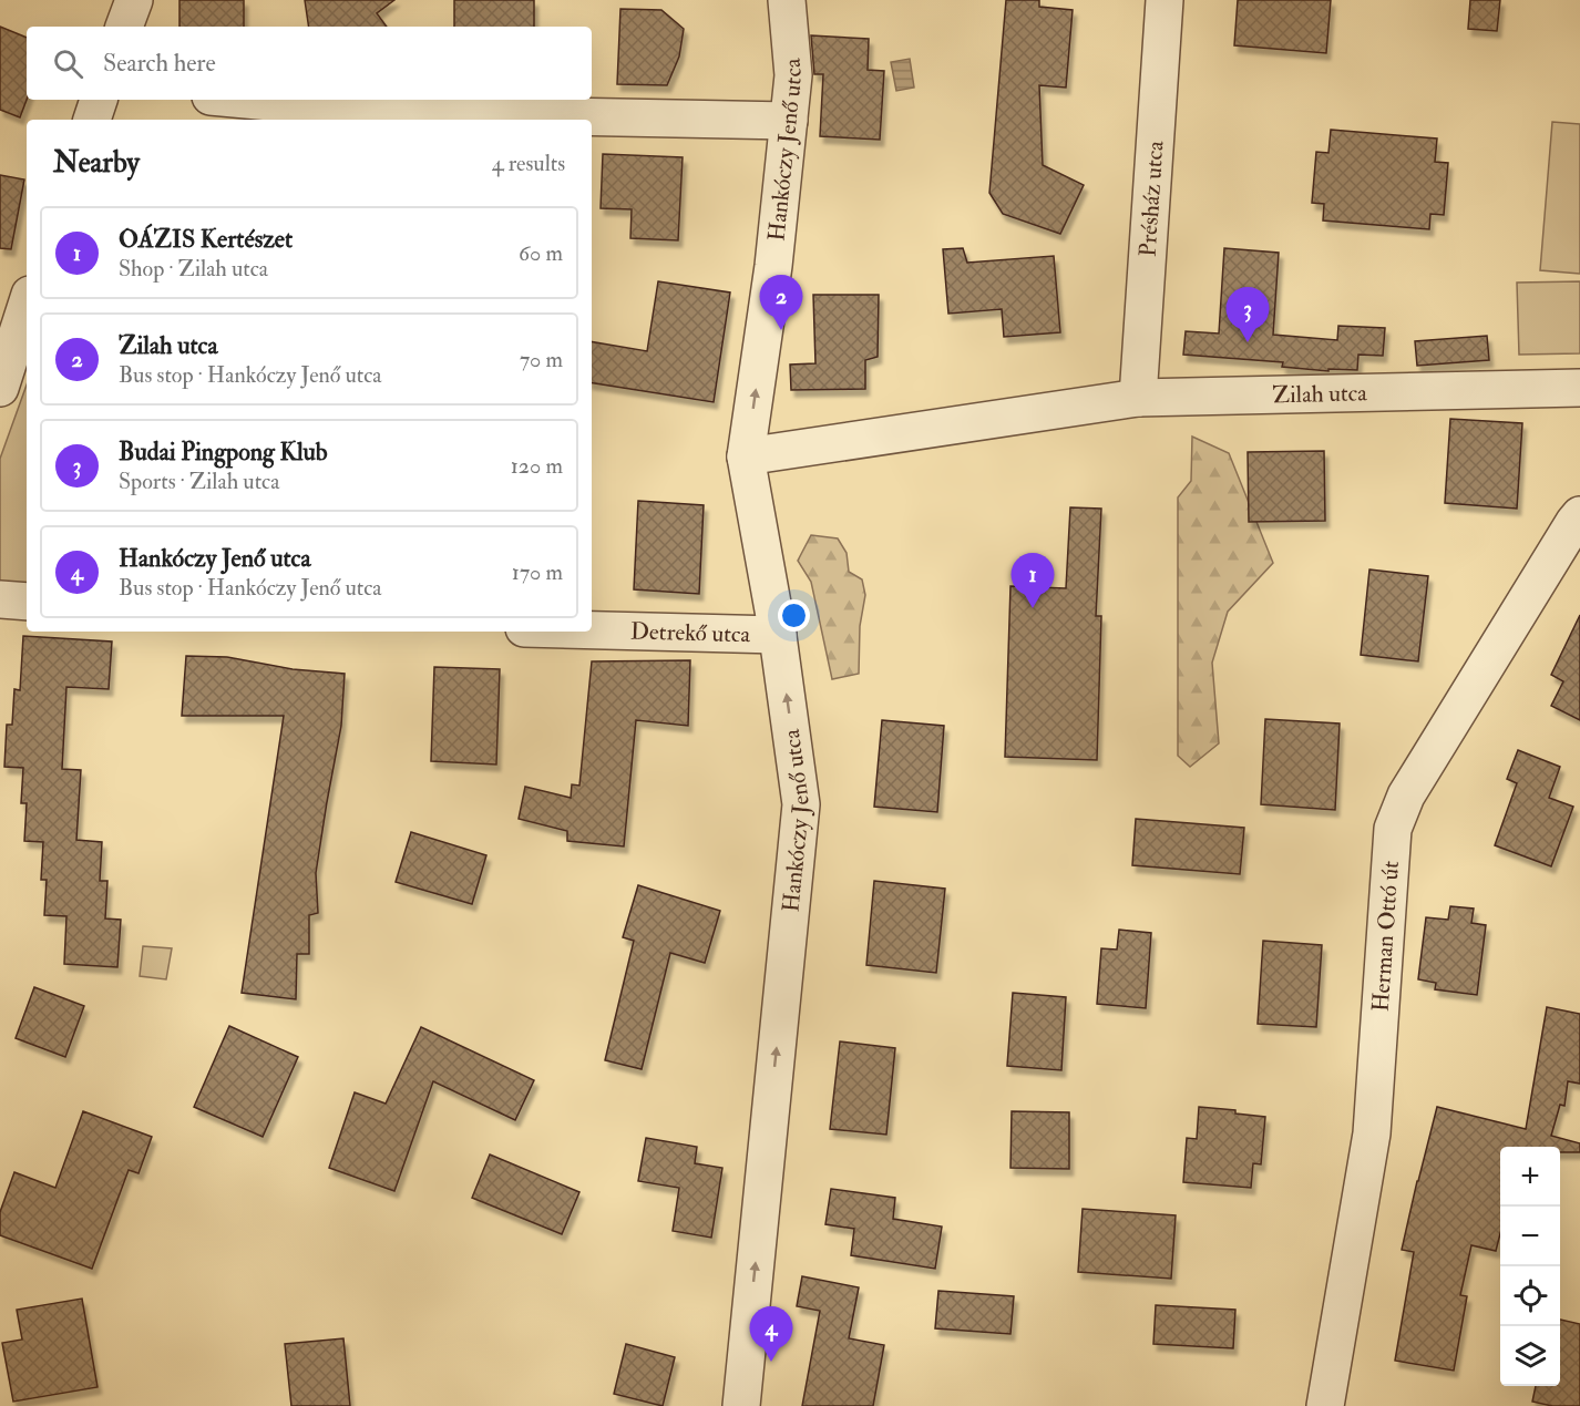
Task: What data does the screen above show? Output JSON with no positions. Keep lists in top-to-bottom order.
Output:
{
  "streets": {
    "street": [
      "Hankóczy Jenő utca",
      "Présház utca",
      "Zilah utca",
      "Detrekő utca",
      "Herman Ottó út"
    ]
  },
  "crossings": [
    ["Hankóczy Jenő utca", "Zilah utca"],
    ["Hankóczy Jenő utca", "Detrekő utca"],
    ["Présház utca", "Zilah utca"]
  ],
  "one_way": ["Hankóczy Jenő utca"],
  "page": {
    "search": "Search here",
    "heading": ["Nearby", "4 results"],
    "list": [
      {
        "mark": "1",
        "name": "OÁZIS Kertészet",
        "note": "Shop · Zilah utca",
        "value": "60 m"
      },
      {
        "mark": "2",
        "name": "Zilah utca",
        "note": "Bus stop · Hankóczy Jenő utca",
        "value": "70 m"
      },
      {
        "mark": "3",
        "name": "Budai Pingpong Klub",
        "note": "Sports · Zilah utca",
        "value": "120 m"
      },
      {
        "mark": "4",
        "name": "Hankóczy Jenő utca",
        "note": "Bus stop · Hankóczy Jenő utca",
        "value": "170 m"
      }
    ],
    "pins": [
      "2",
      "3",
      "1",
      "4"
    ],
    "map_buttons": ["+", "−"]
  }
}
